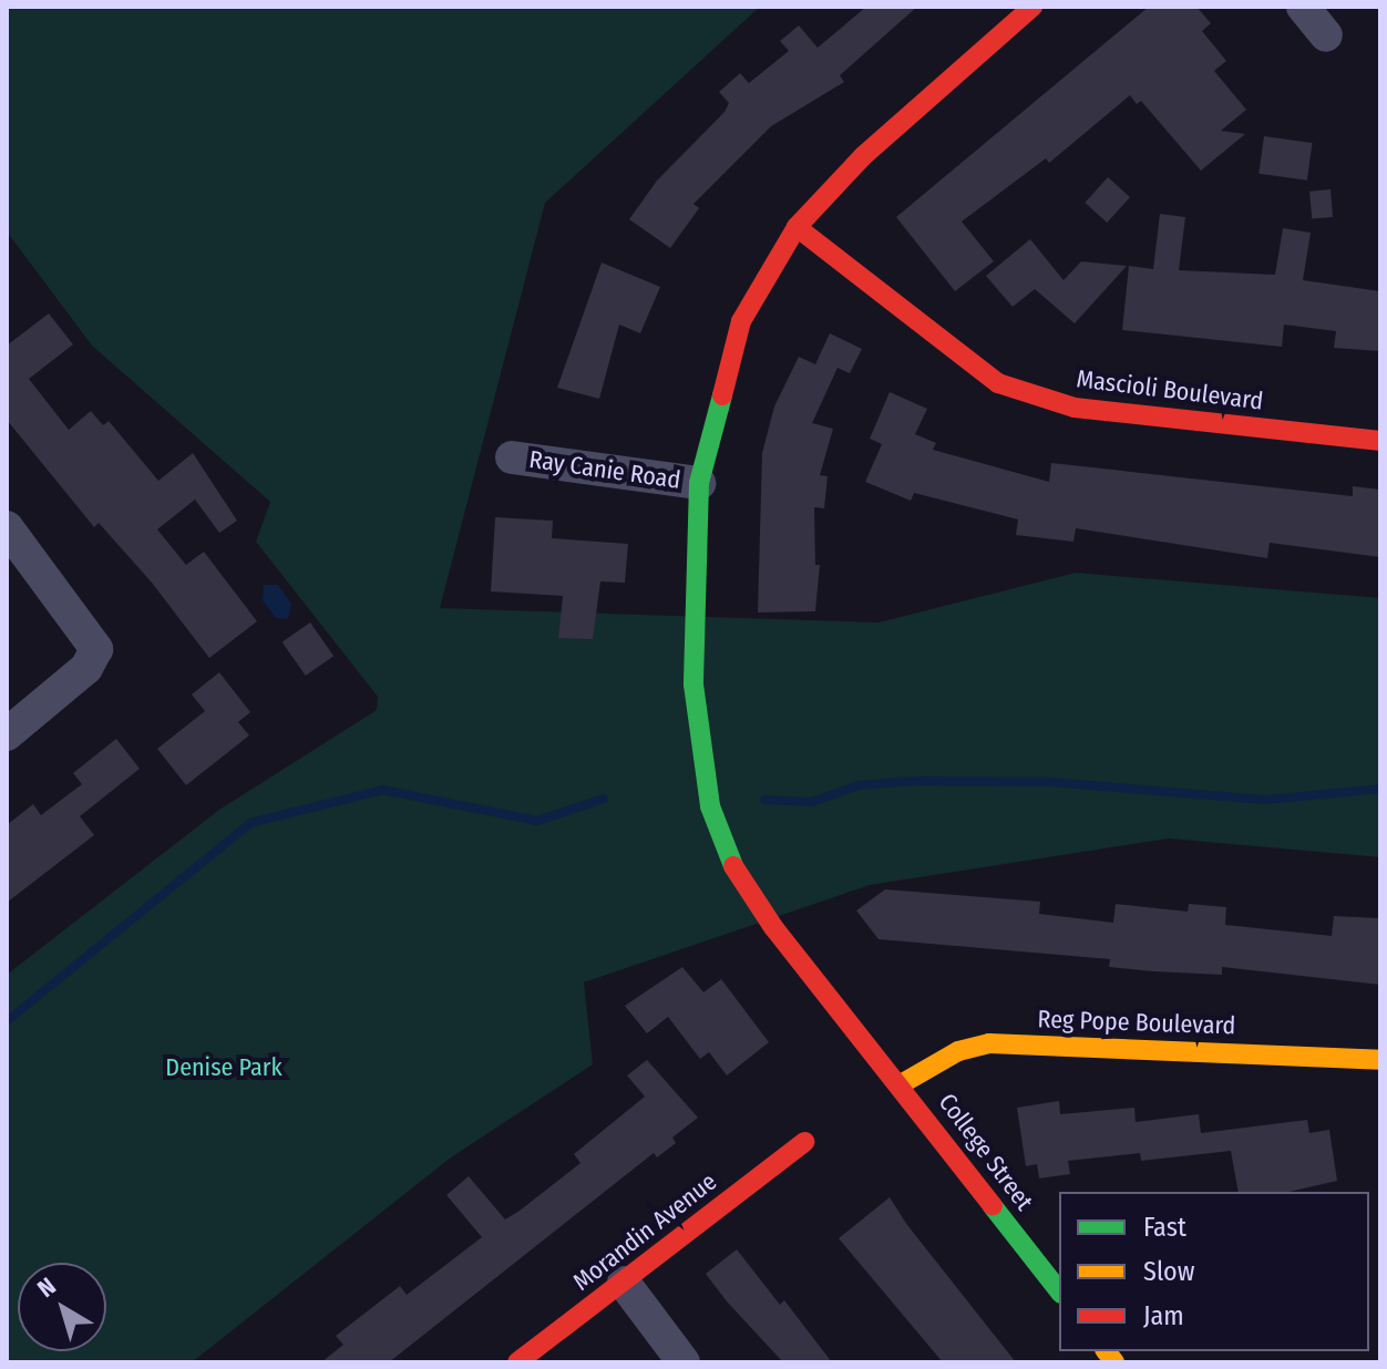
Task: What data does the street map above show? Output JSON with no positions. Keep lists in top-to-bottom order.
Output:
{
  "streets": {
    "street": [
      "Mascioli Boulevard",
      "Ray Canie Road",
      "Reg Pope Boulevard",
      "College Street",
      "Morandin Avenue"
    ]
  },
  "crossings": [
    ["Mascioli Boulevard", "College Street"],
    ["Ray Canie Road", "College Street"],
    ["Reg Pope Boulevard", "College Street"]
  ],
  "parks": ["Denise Park"],
  "legend": ["Fast", "Slow", "Jam"],
  "north": "top left"
}
